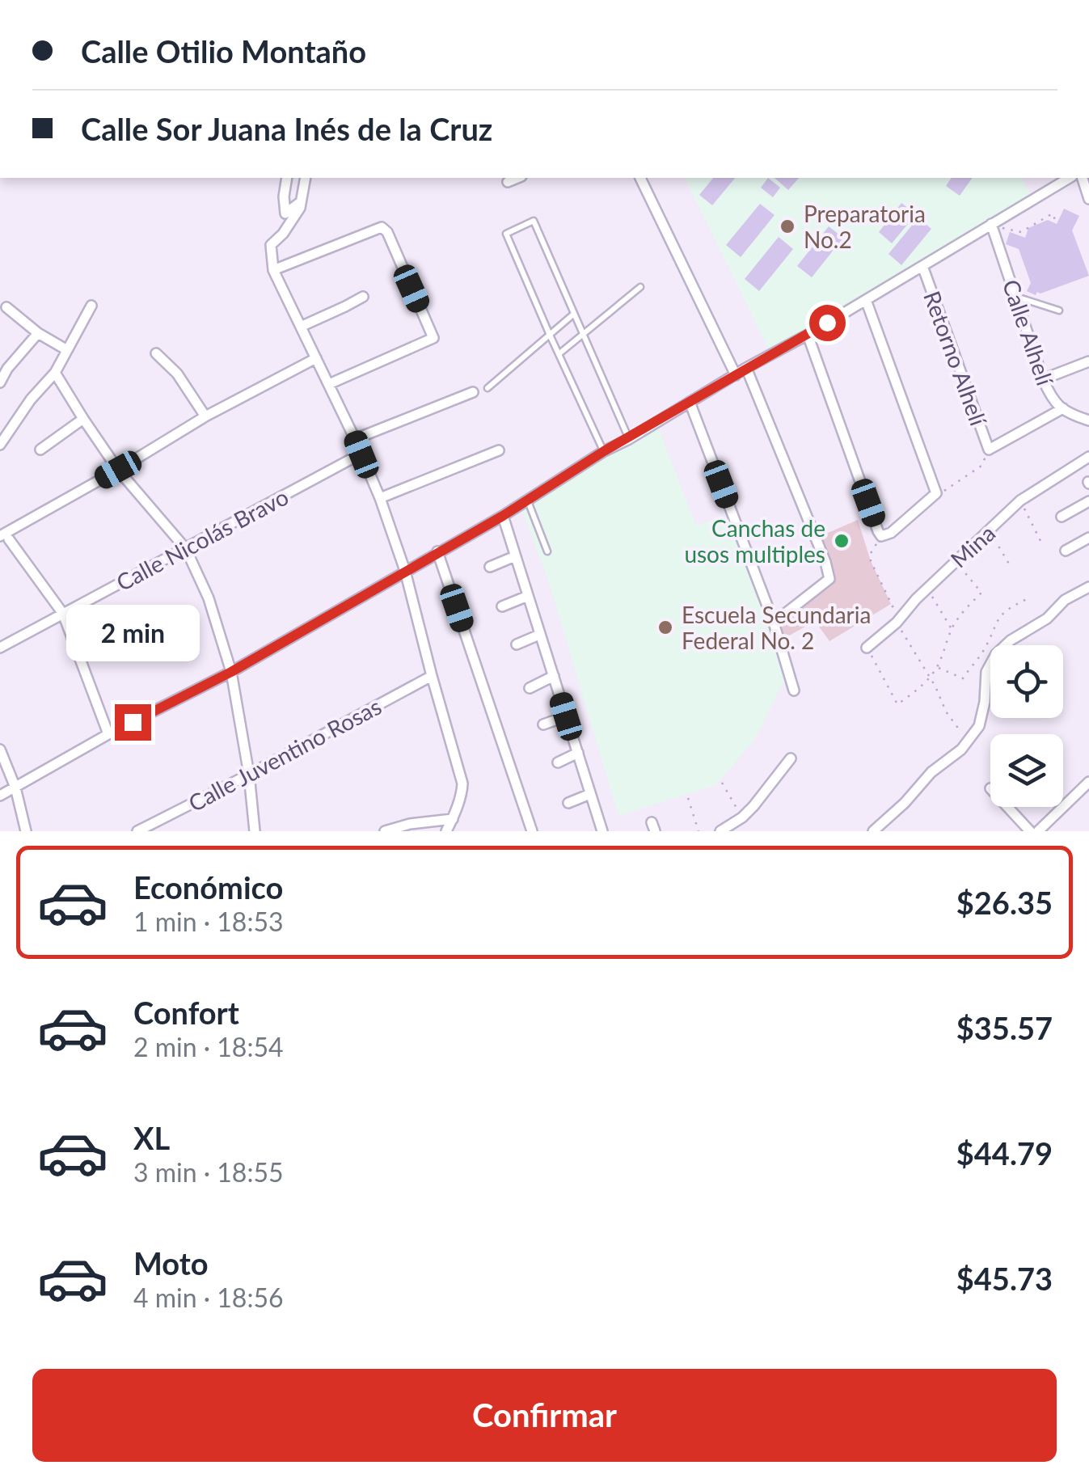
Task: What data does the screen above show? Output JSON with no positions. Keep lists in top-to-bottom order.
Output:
{
  "streets": {
    "street": [
      "Calle Alhelí",
      "Retorno Alhelí",
      "Calle Nicolás Bravo",
      "Mina",
      "Calle Juventino Rosas"
    ]
  },
  "places": ["Preparatoria No.2", "Canchas de usos multiples", "Escuela Secundaria Federal No. 2"],
  "page": {
    "banner": ["Calle Otilio Montaño", "Calle Sor Juana Inés de la Cruz"],
    "bubble": "2 min",
    "list": [
      {
        "name": "Económico",
        "note": "1 min · 18:53",
        "value": "$26.35"
      },
      {
        "name": "Confort",
        "note": "2 min · 18:54",
        "value": "$35.57"
      },
      {
        "name": "XL",
        "note": "3 min · 18:55",
        "value": "$44.79"
      },
      {
        "name": "Moto",
        "note": "4 min · 18:56",
        "value": "$45.73"
      }
    ],
    "buttons": "Confirmar"
  }
}
